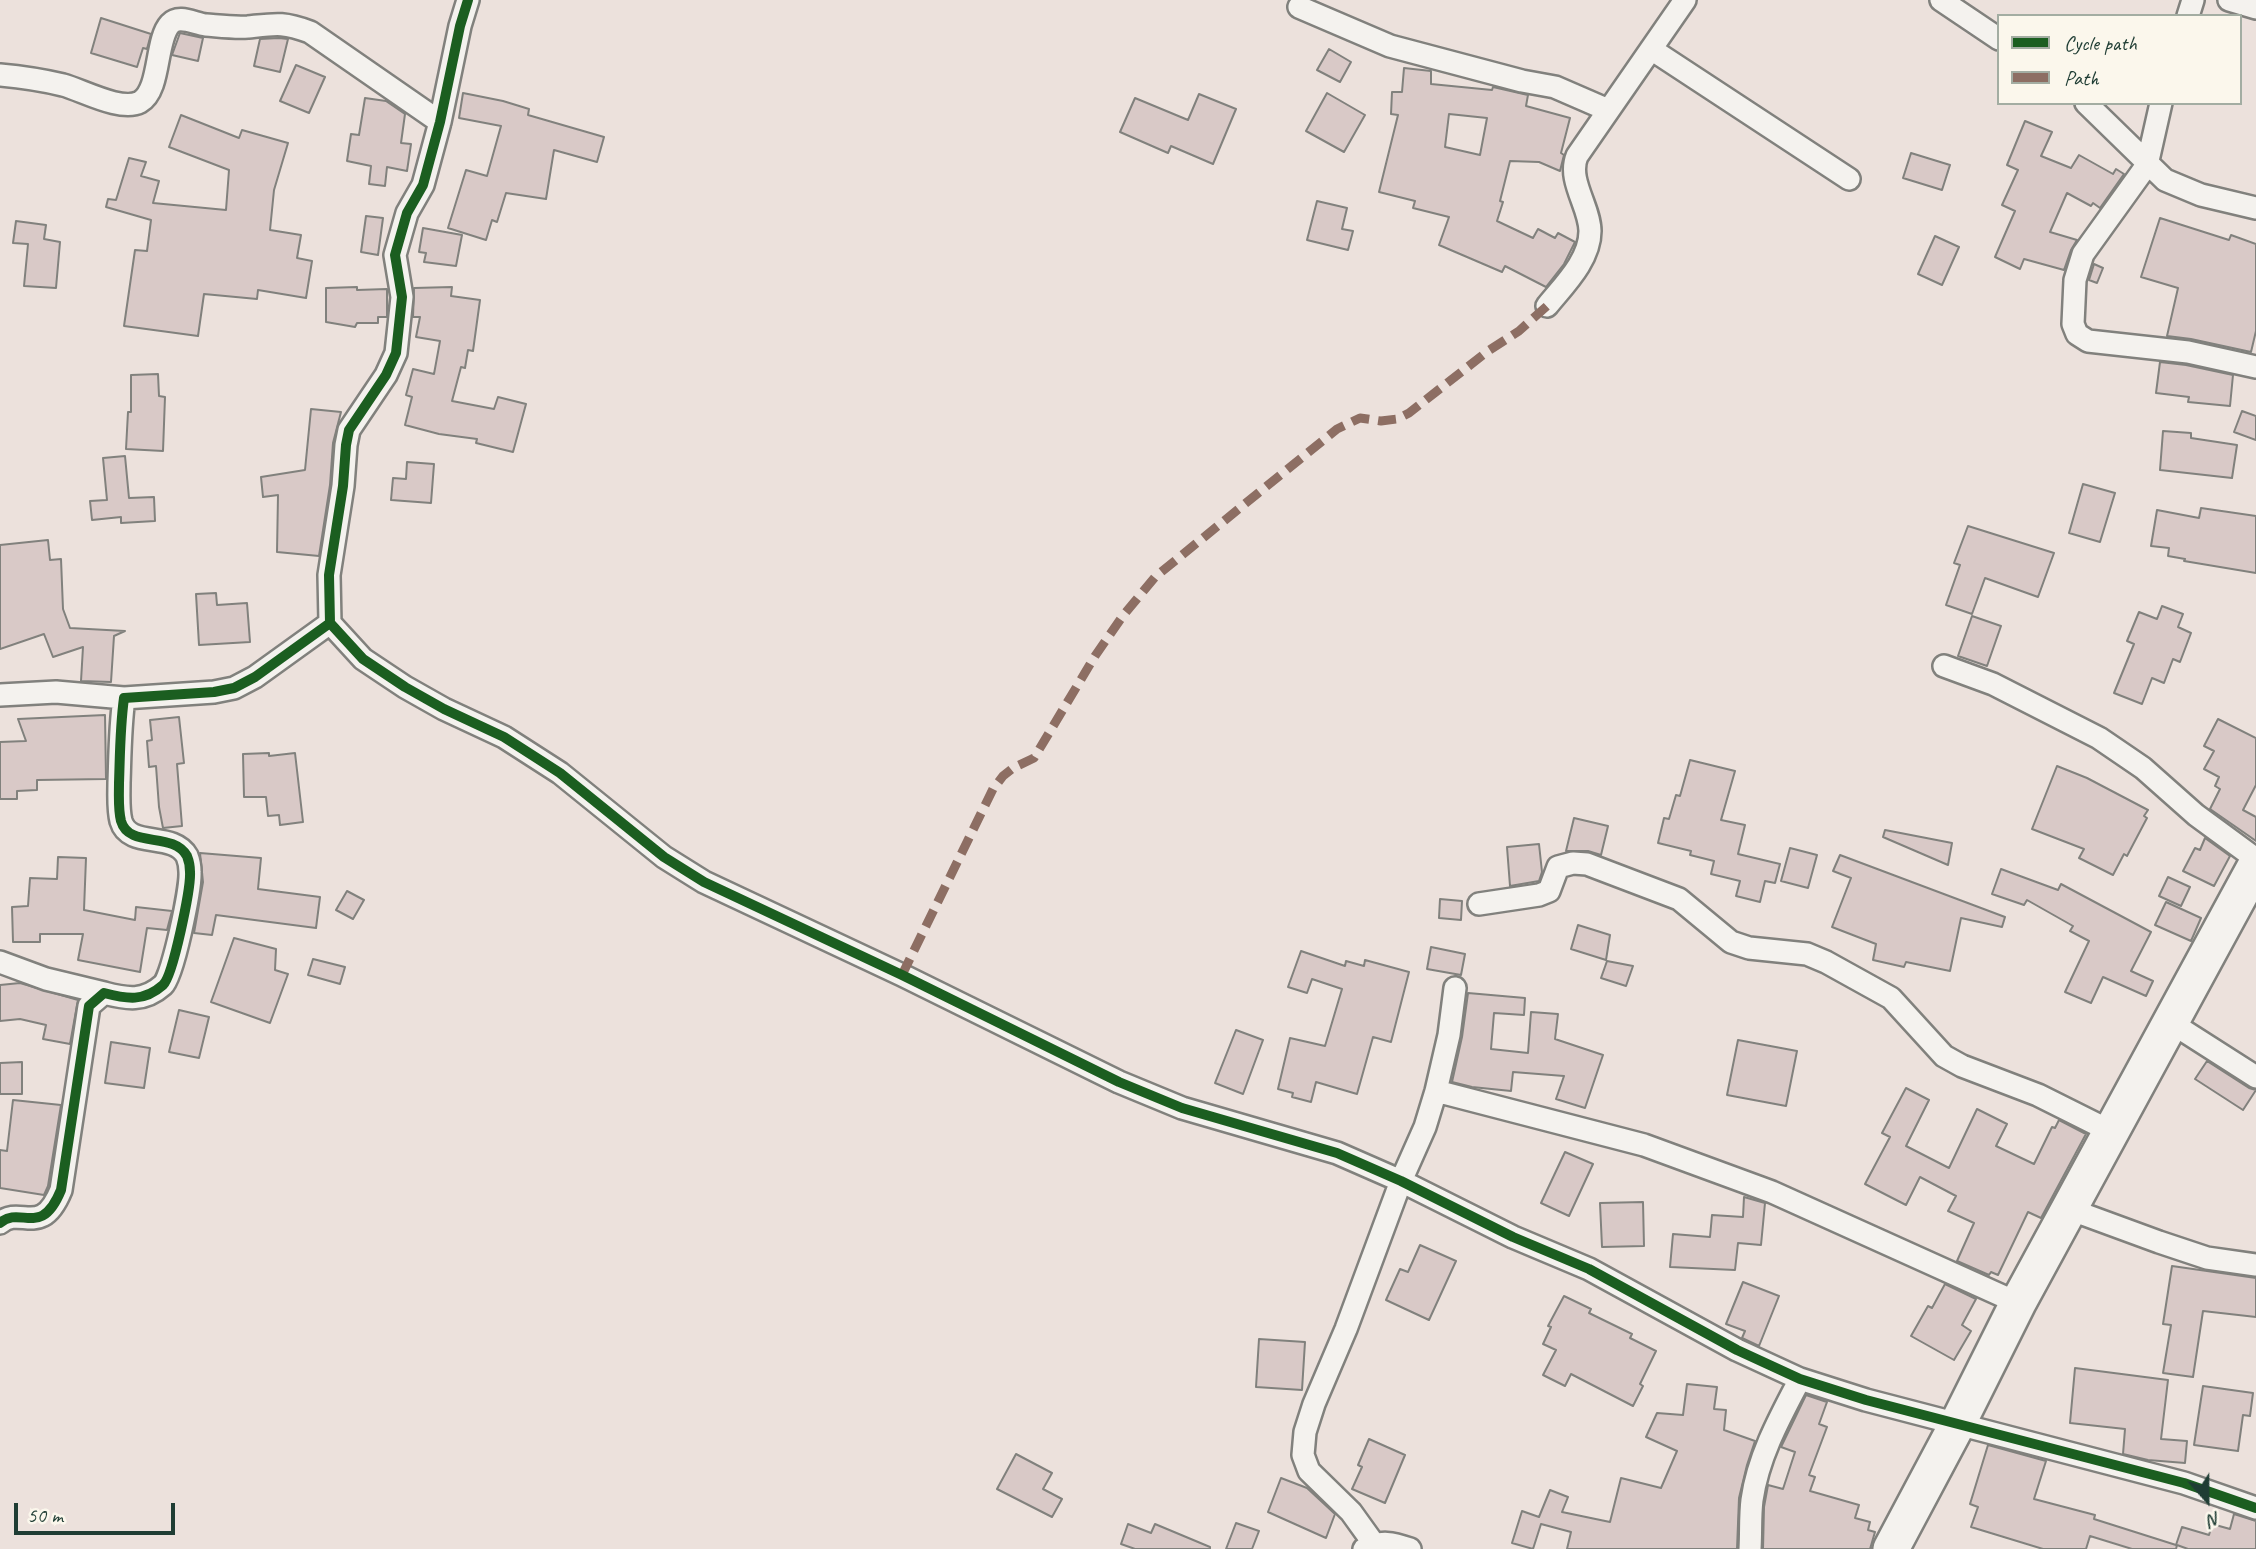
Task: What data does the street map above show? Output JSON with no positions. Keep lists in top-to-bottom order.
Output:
{
  "legend": ["Cycle path", "Path"],
  "scale_bar": "50 m",
  "north": "bottom"
}
